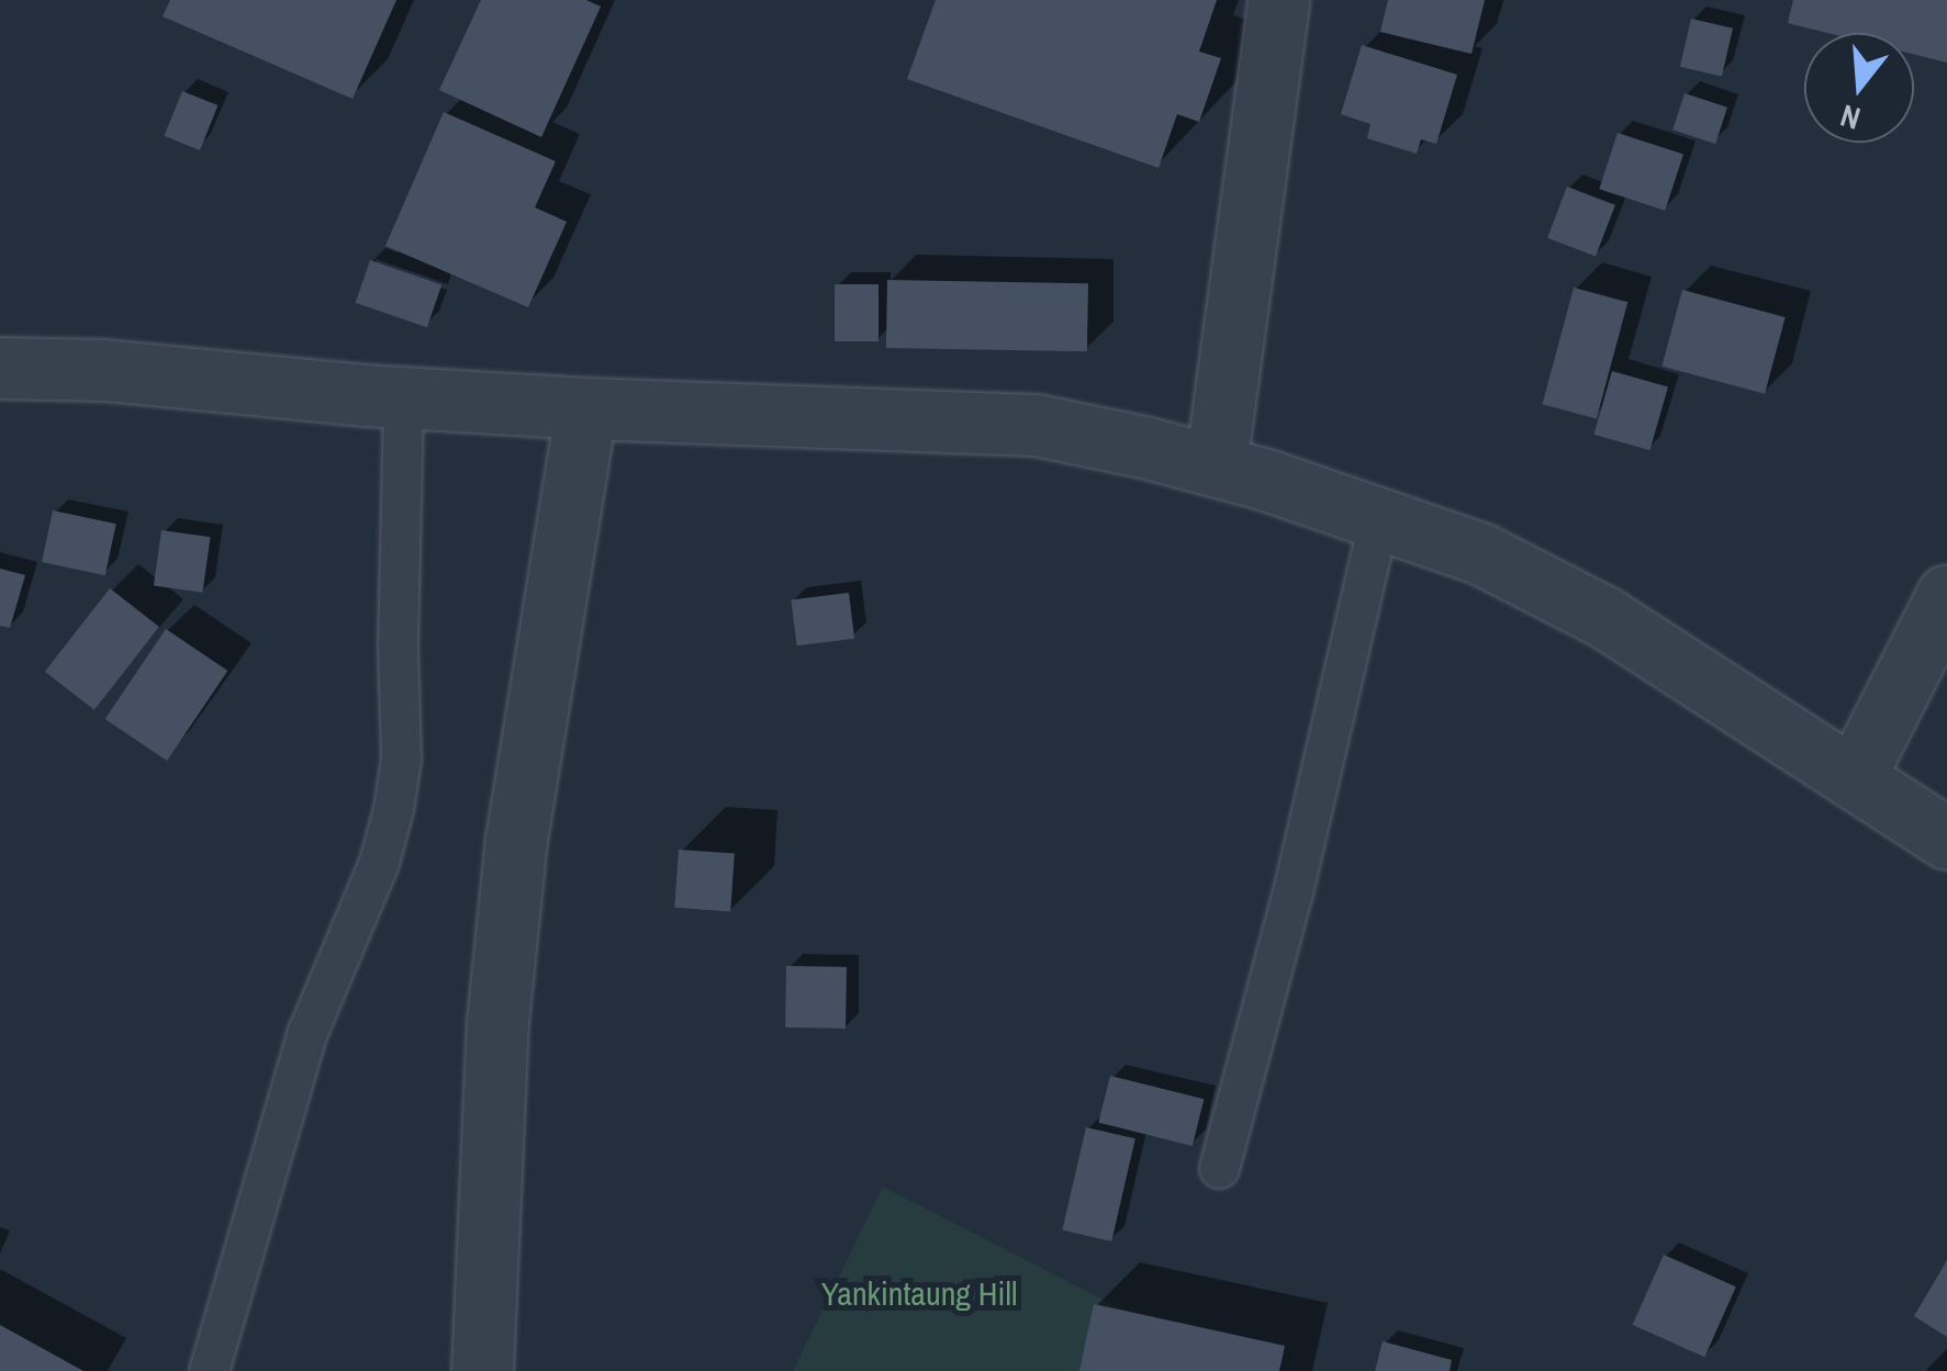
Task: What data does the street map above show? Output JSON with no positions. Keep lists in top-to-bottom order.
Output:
{
  "parks": ["Yankintaung Hill"],
  "north": "bottom"
}
